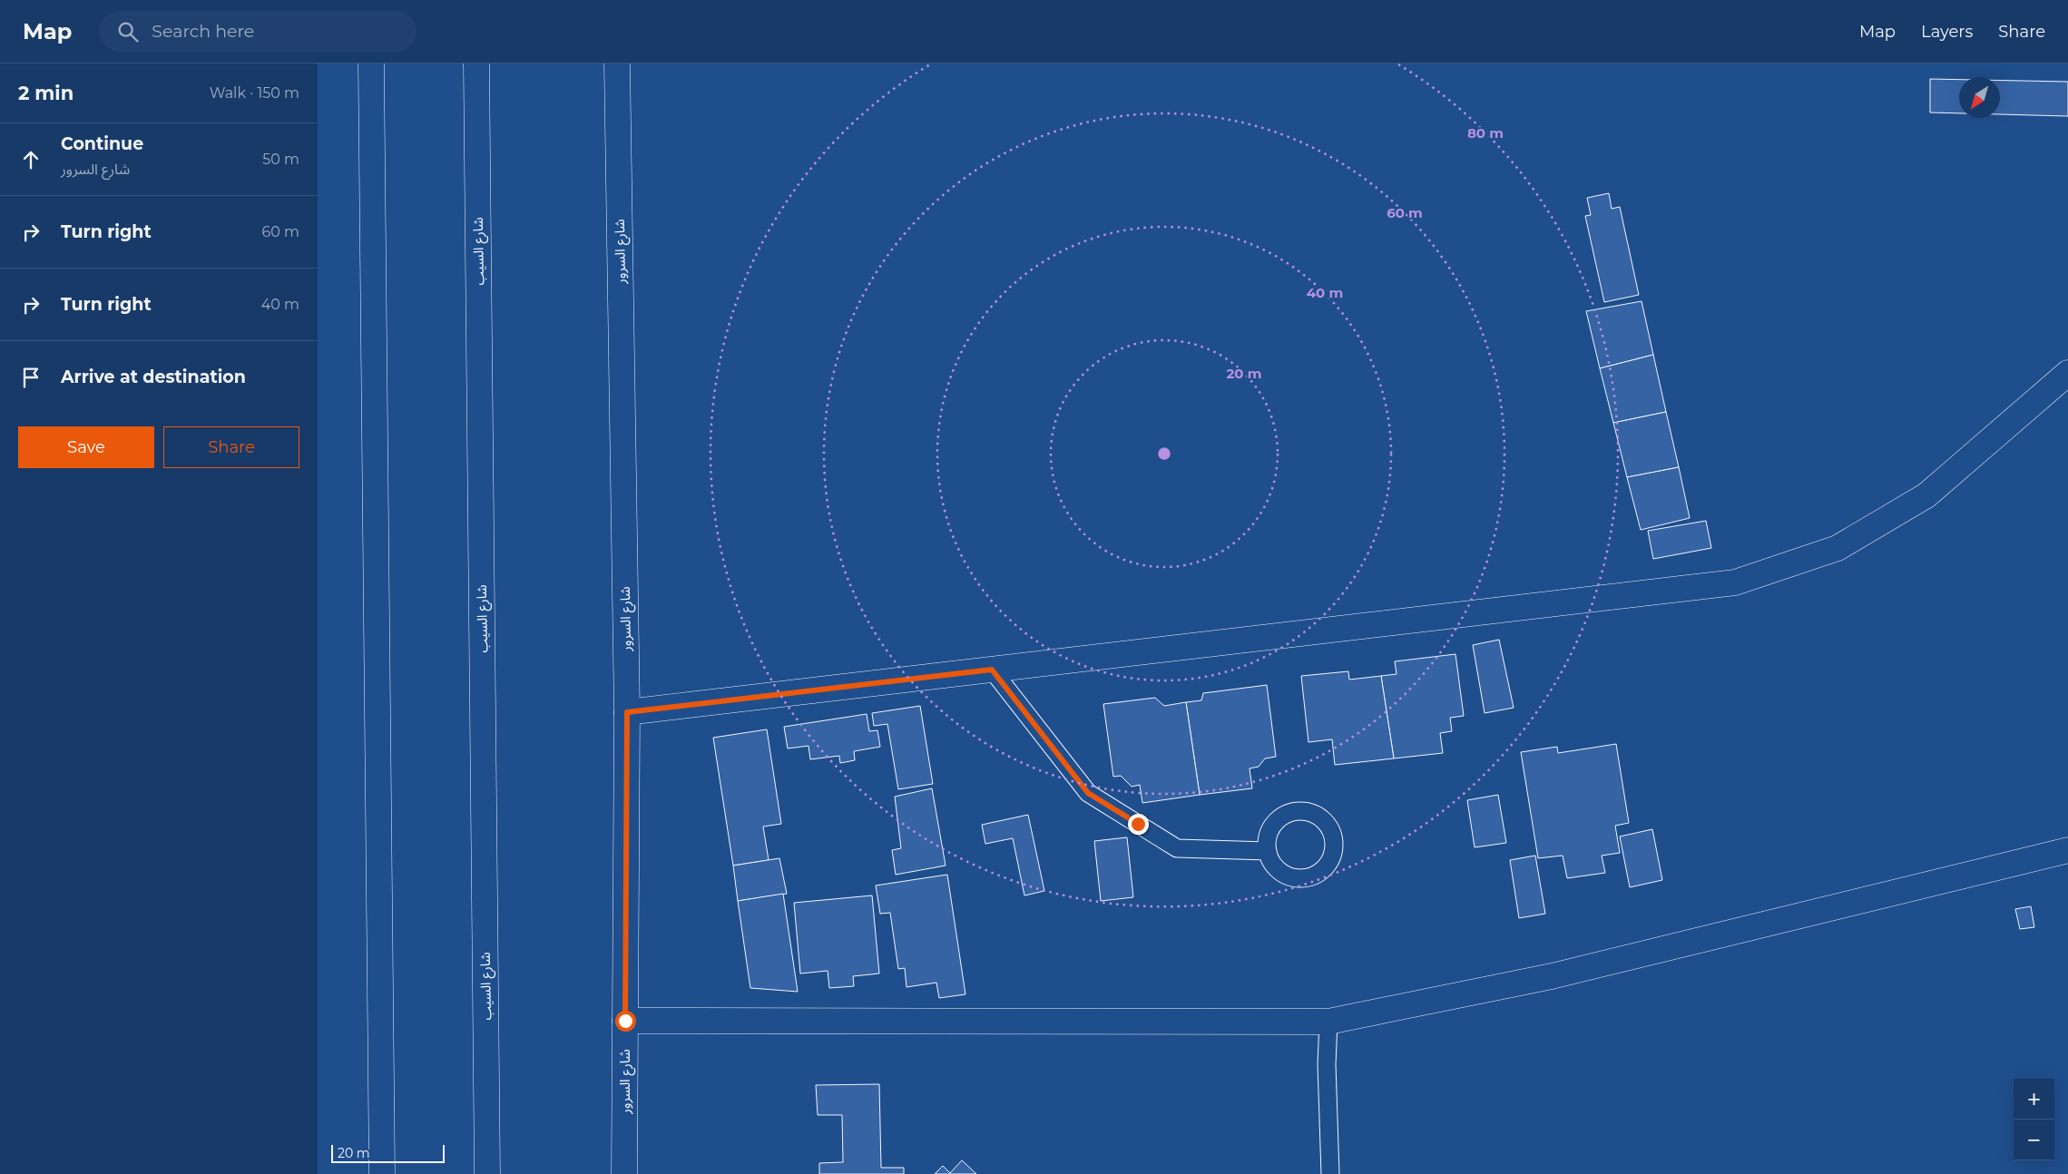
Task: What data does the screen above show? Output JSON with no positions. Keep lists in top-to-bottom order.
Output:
{
  "streets": {
    "main road": ["شارع السيب", "شارع السرور"]
  },
  "scale_bar": "20 m",
  "north": "bottom left",
  "page": {
    "header": "Map",
    "search": "Search here",
    "nav": ["Map", "Layers", "Share"],
    "heading": ["2 min", "Walk · 150 m"],
    "list": [
      ["Continue", "شارع السرور", "50 m"],
      ["Turn right", "60 m"],
      ["Turn right", "40 m"],
      "Arrive at destination"
    ],
    "buttons": ["Save", "Share"],
    "map_buttons": ["+", "−"],
    "scale": "20 m"
  },
  "rings": [
    "80 m",
    "60 m",
    "40 m",
    "20 m"
  ]
}
